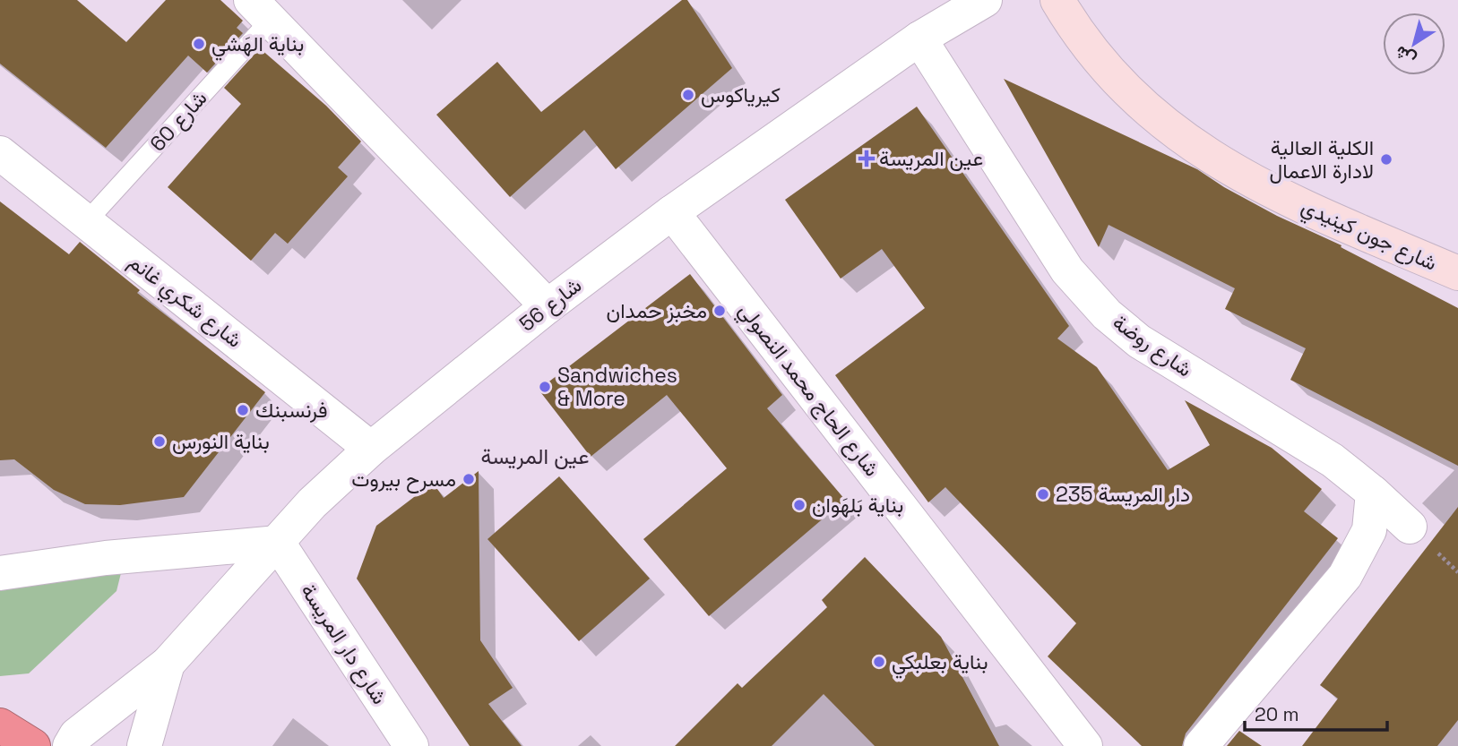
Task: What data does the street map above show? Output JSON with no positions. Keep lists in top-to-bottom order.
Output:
{
  "streets": {
    "street": [
      "شارع جون كينيدي",
      "شارع شكري غانم",
      "شارع 56",
      "شارع روضة",
      "شارع الحاج محمد النصولي",
      "شارع دار المريسة"
    ],
    "lane": ["شارع 60"]
  },
  "crossings": [
    ["شارع 60", "شارع شكري غانم"],
    ["شارع شكري غانم", "شارع 56"],
    ["شارع 56", "شارع روضة"],
    ["شارع 56", "شارع الحاج محمد النصولي"],
    ["شارع 56", "شارع دار المريسة"]
  ],
  "districts": ["عين المريسة"],
  "places": {
    "other": [
      "بناية الهَشي",
      "كيرياكوس",
      "الكلية العالية لادارة الاعمال",
      "مخبز حمدان",
      "Sandwiches & More",
      "فرنسبنك",
      "بناية النورس",
      "مسرح بيروت",
      "دار المريسة 235",
      "بناية بَلهَوان",
      "بناية بعلبكي"
    ],
    "health": ["عين المريسة"]
  },
  "scale_bar": "20 m",
  "north": "bottom left"
}
